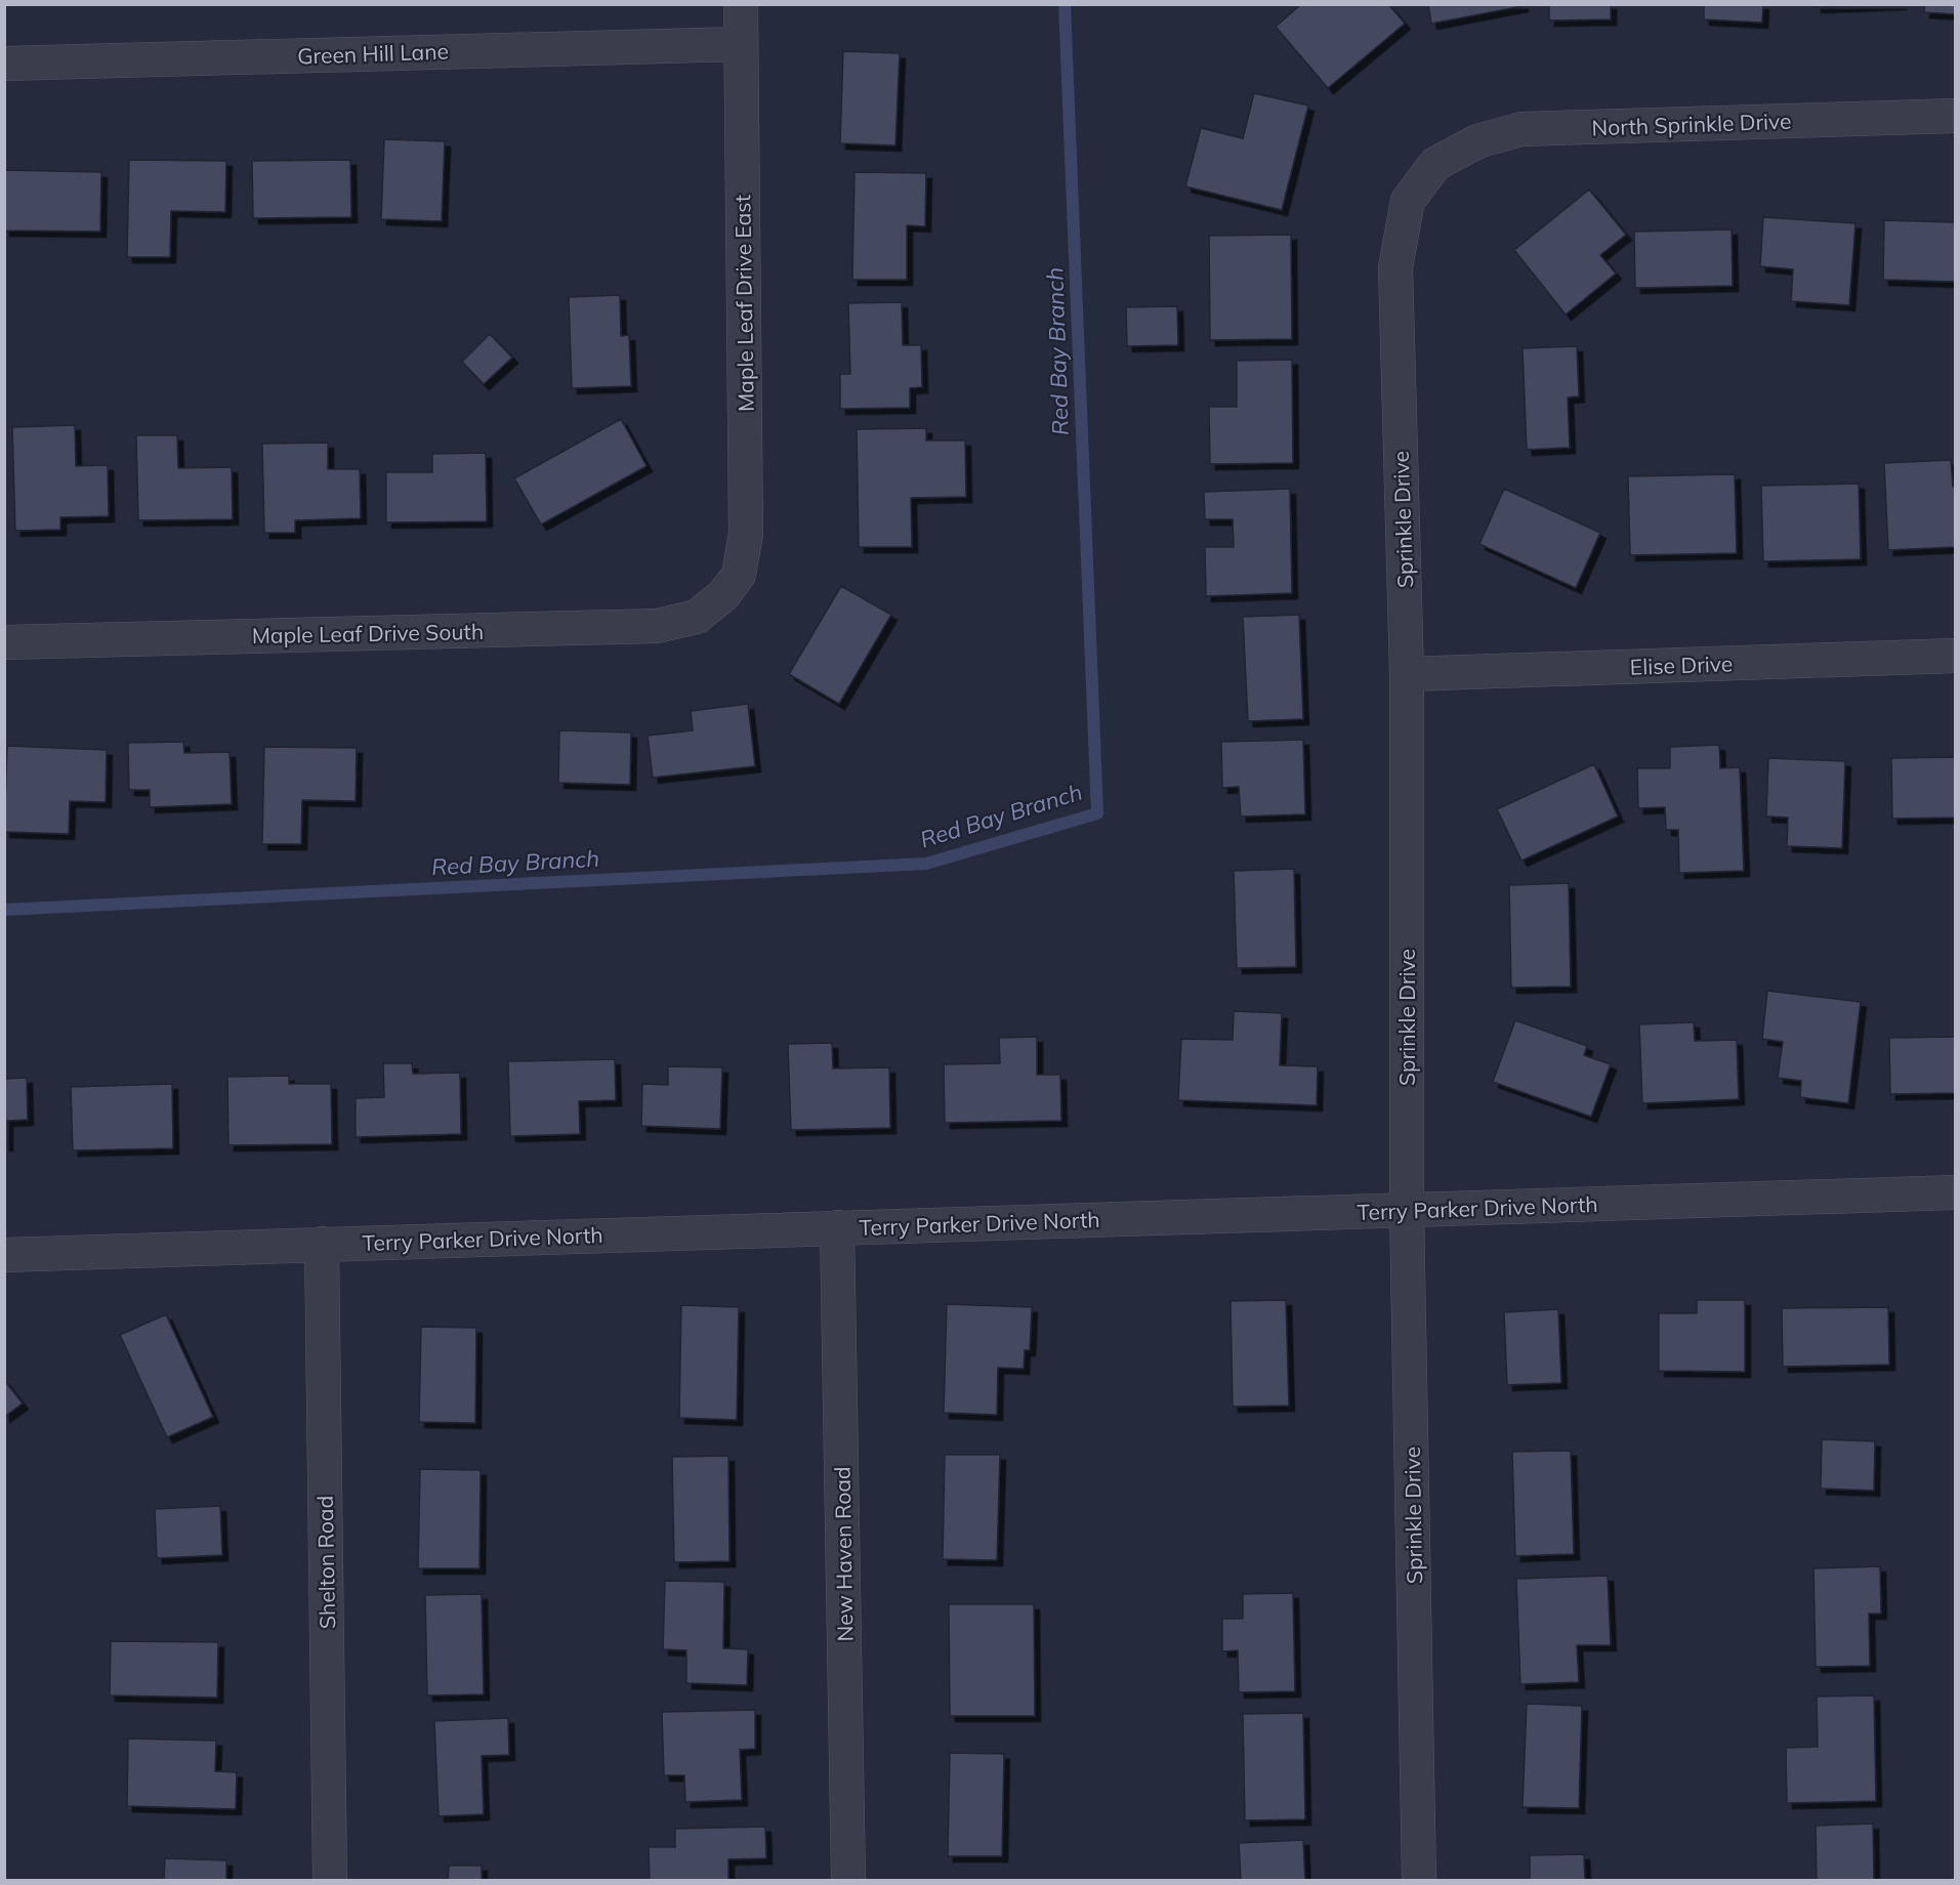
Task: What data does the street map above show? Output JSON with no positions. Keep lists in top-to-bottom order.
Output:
{
  "streets": {
    "street": [
      "Green Hill Lane",
      "North Sprinkle Drive",
      "Maple Leaf Drive East",
      "Sprinkle Drive",
      "Maple Leaf Drive South",
      "Elise Drive",
      "Terry Parker Drive North",
      "New Haven Road",
      "Shelton Road"
    ]
  },
  "crossings": [
    ["Green Hill Lane", "Maple Leaf Drive East"],
    ["North Sprinkle Drive", "Sprinkle Drive"],
    ["Maple Leaf Drive East", "Maple Leaf Drive South"],
    ["Sprinkle Drive", "Elise Drive"],
    ["Sprinkle Drive", "Terry Parker Drive North"],
    ["Terry Parker Drive North", "New Haven Road"],
    ["Terry Parker Drive North", "Shelton Road"]
  ],
  "water": ["Red Bay Branch"]
}
